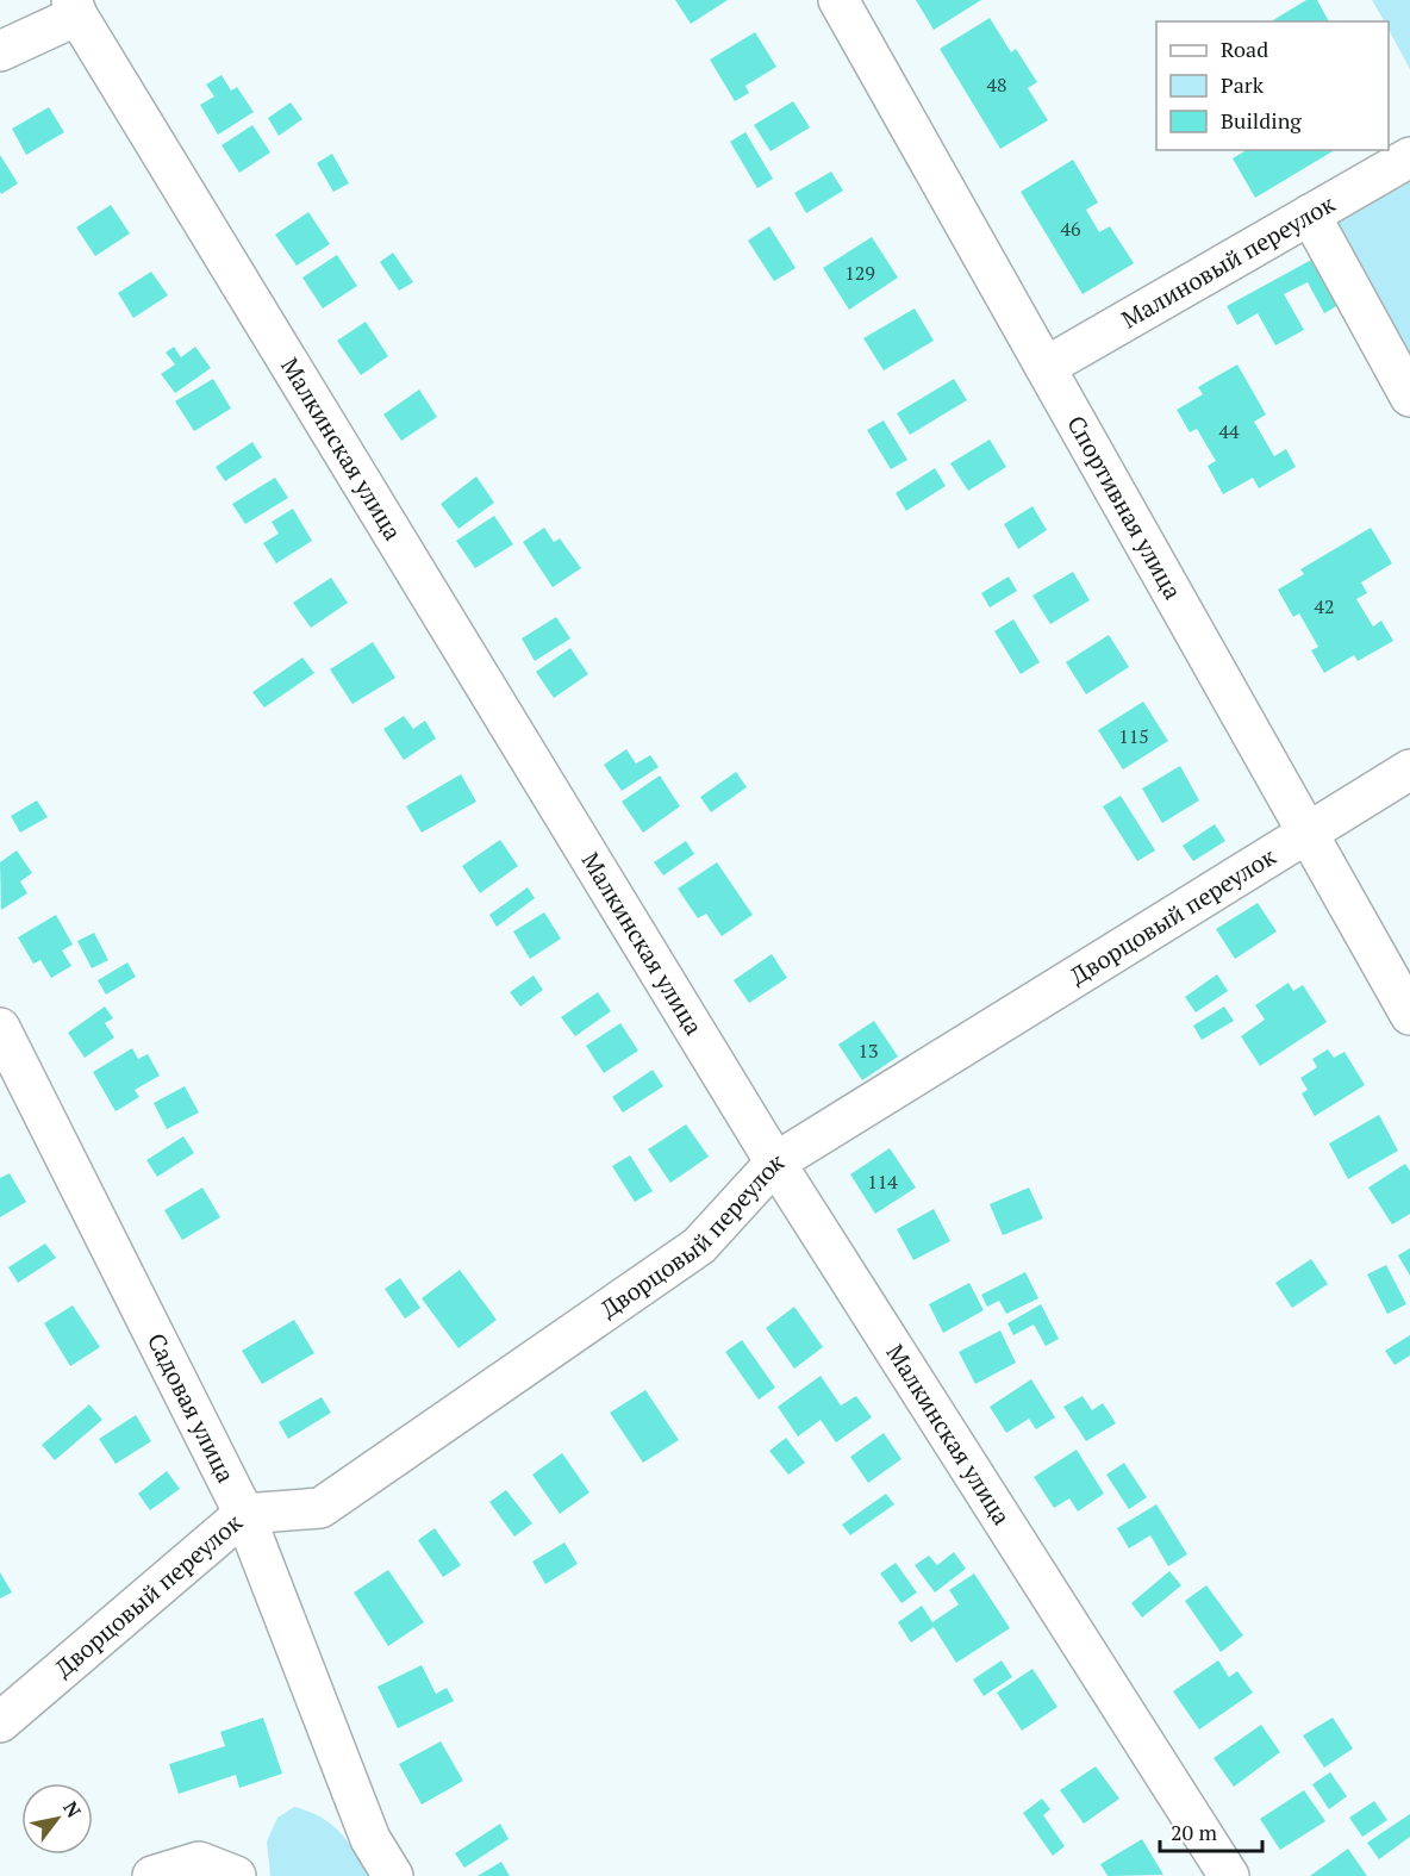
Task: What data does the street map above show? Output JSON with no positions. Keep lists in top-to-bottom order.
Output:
{
  "streets": {
    "street": [
      "Малиновый переулок",
      "Малкинская улица",
      "Спортивная улица",
      "Дворцовый переулок",
      "Садовая улица"
    ]
  },
  "crossings": [
    ["Малиновый переулок", "Спортивная улица"],
    ["Малкинская улица", "Дворцовый переулок"],
    ["Спортивная улица", "Дворцовый переулок"],
    ["Дворцовый переулок", "Садовая улица"]
  ],
  "house_numbers": [
    "48",
    "46",
    "129",
    "44",
    "42",
    "115",
    "13",
    "114"
  ],
  "legend": ["Road", "Park", "Building"],
  "scale_bar": "20 m",
  "north": "top right"
}
